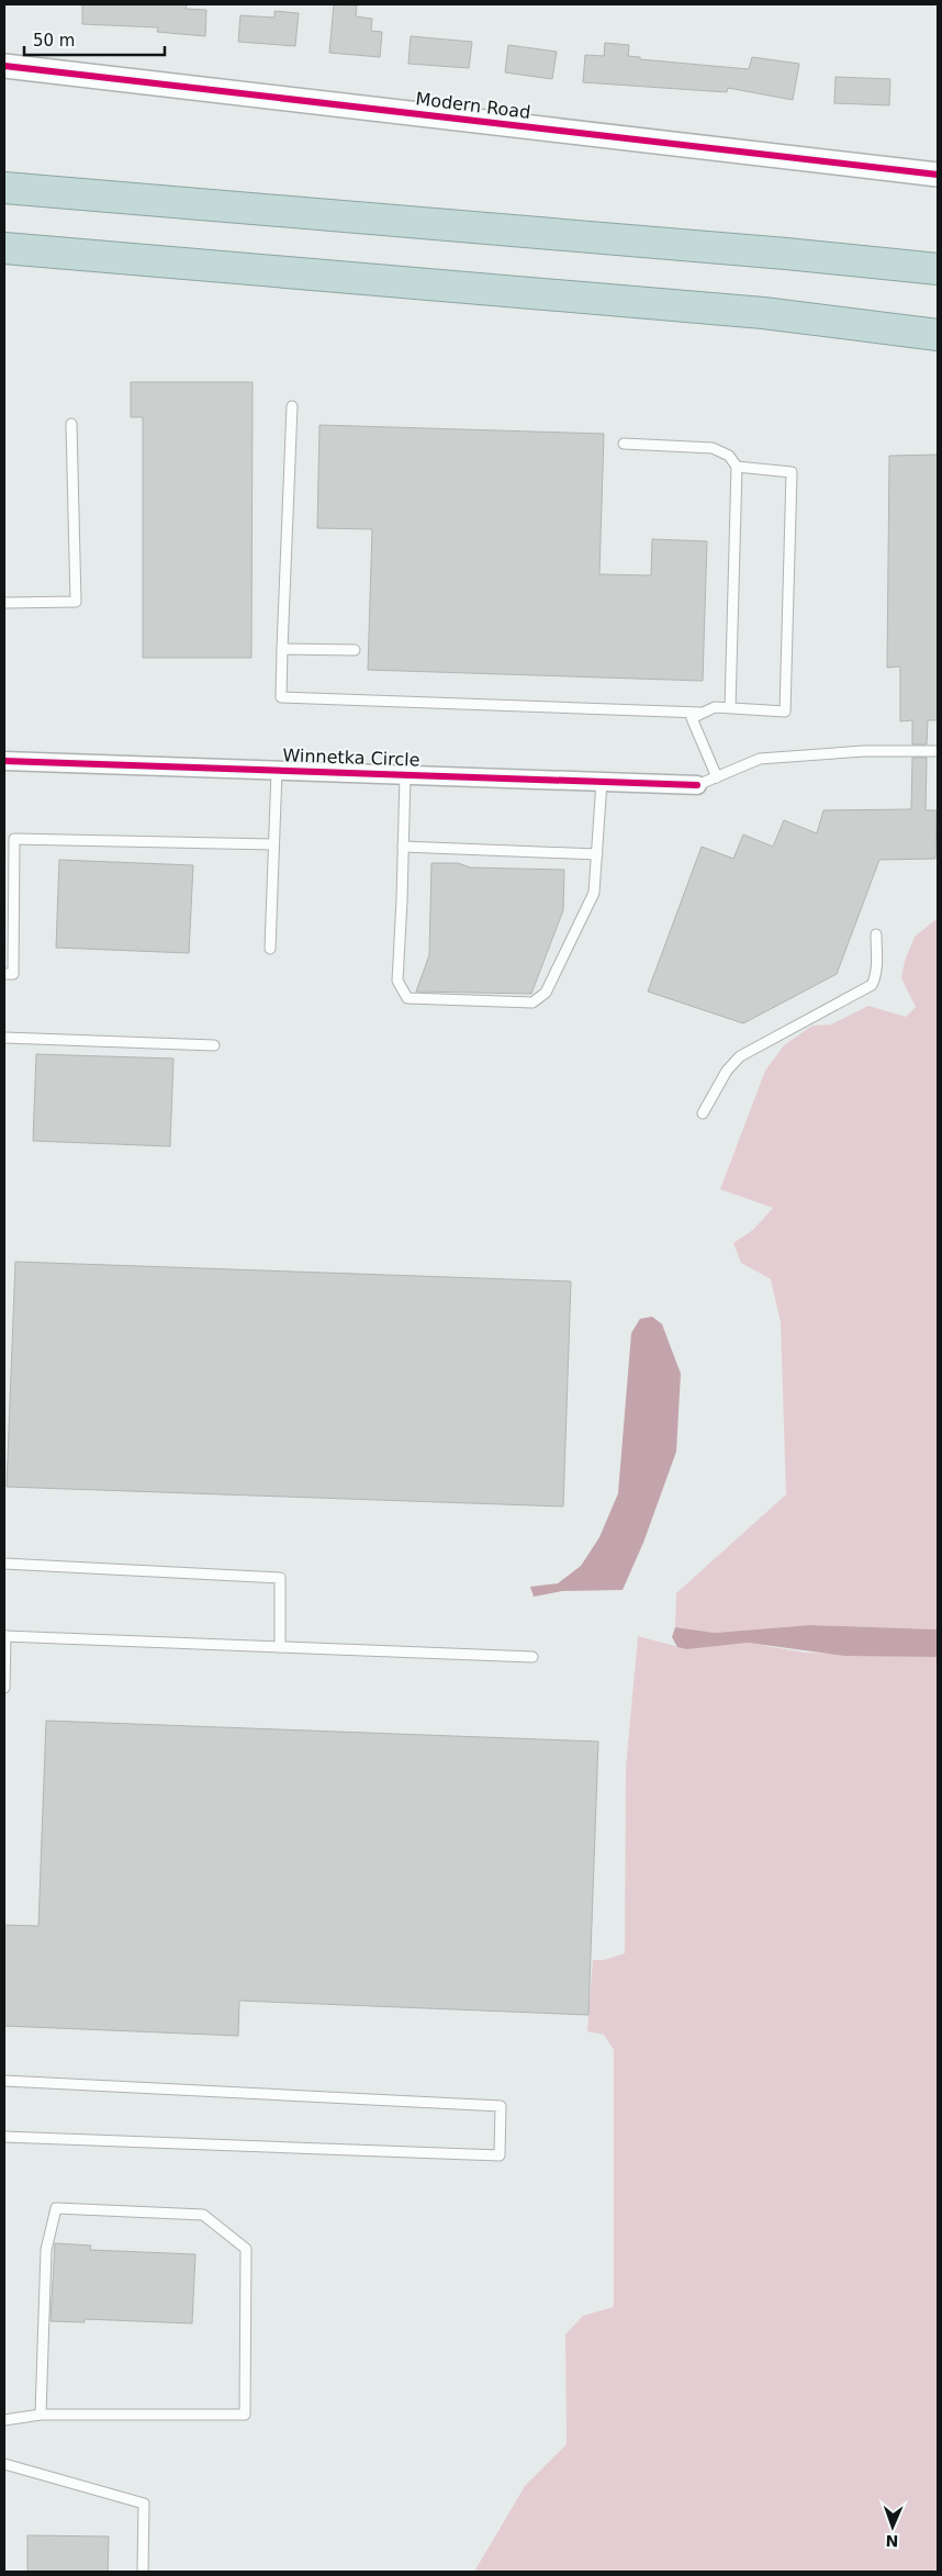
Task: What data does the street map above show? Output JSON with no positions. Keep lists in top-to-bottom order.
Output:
{
  "streets": {
    "street": ["Modern Road", "Winnetka Circle"]
  },
  "scale_bar": "50 m",
  "north": "bottom"
}
